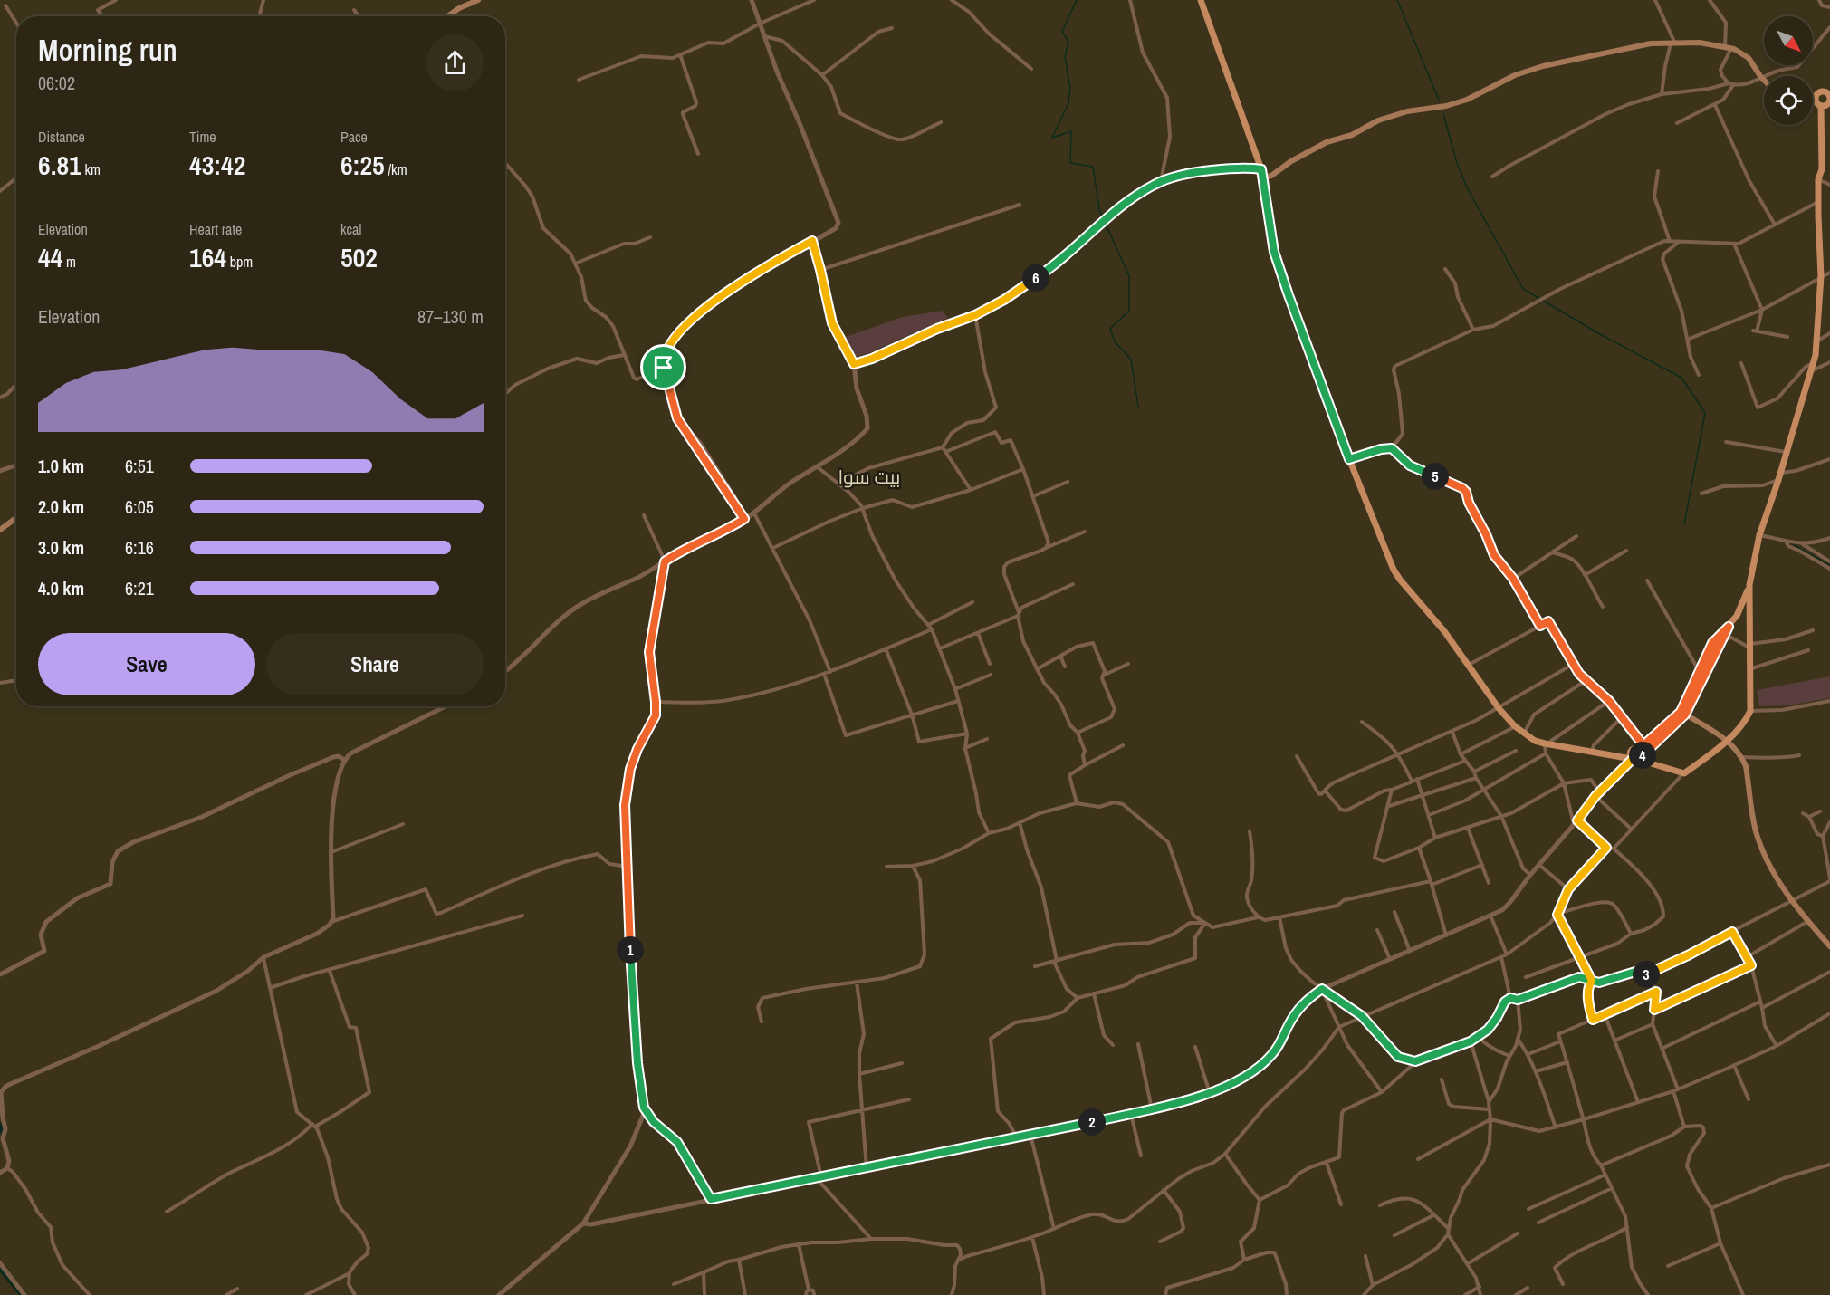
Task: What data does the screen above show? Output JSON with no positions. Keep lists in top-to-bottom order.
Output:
{
  "districts": ["بيت سوا"],
  "north": "bottom right",
  "page": {
    "heading": ["Morning run", "06:02"],
    "stats": [
      ["Distance", "6.81 km"],
      ["Time", "43:42"],
      ["Pace", "6:25 /km"],
      ["Elevation", "44 m"],
      ["Heart rate", "164 bpm"],
      ["kcal", "502"]
    ],
    "pins": [
      "6",
      "5",
      "4",
      "1",
      "3",
      "2"
    ],
    "chart": ["Elevation", "87–130 m"],
    "list": [
      {
        "name": "1.0 km",
        "note": "6:51"
      },
      {
        "name": "2.0 km",
        "note": "6:05"
      },
      {
        "name": "3.0 km",
        "note": "6:16"
      },
      {
        "name": "4.0 km",
        "note": "6:21"
      }
    ],
    "buttons": ["Save", "Share"]
  }
}
